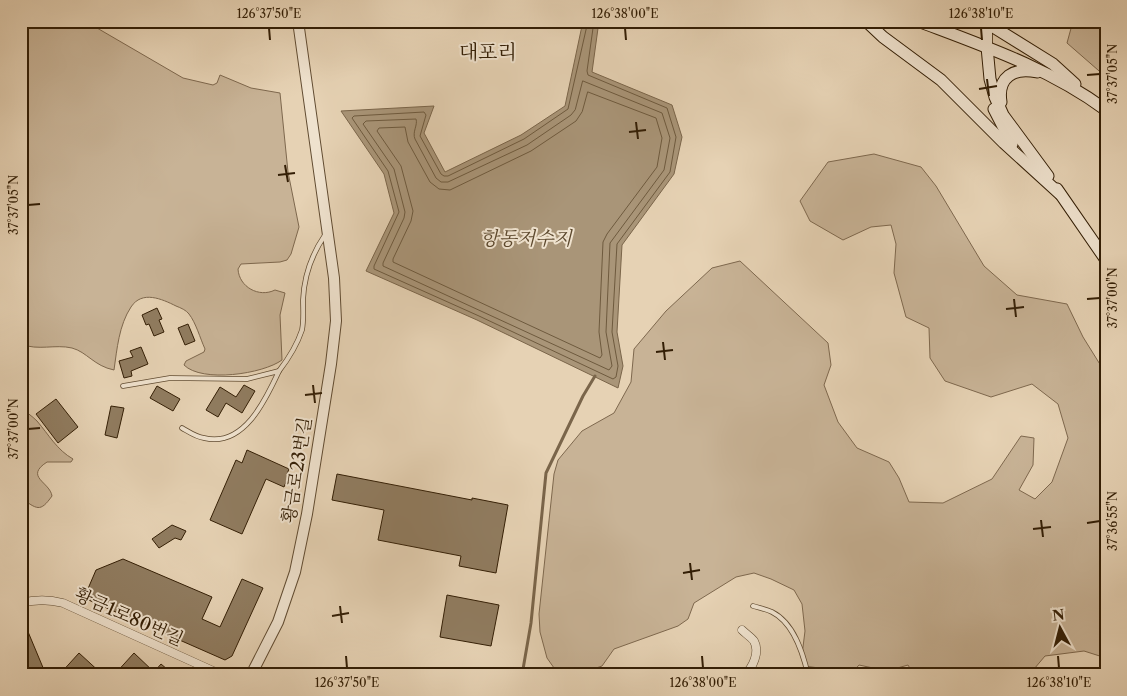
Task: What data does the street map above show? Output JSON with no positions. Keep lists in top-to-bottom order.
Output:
{
  "streets": {
    "street": ["황금로23번길", "황금1로80번길"]
  },
  "districts": ["대포리"],
  "water": ["항동저수지"],
  "north": "top",
  "coordinates": [
    "126°37'50\"E",
    "126°38'00\"E",
    "126°38'10\"E",
    "37°37'05\"N",
    "37°37'00\"N",
    "37°36'55\"N"
  ]
}
